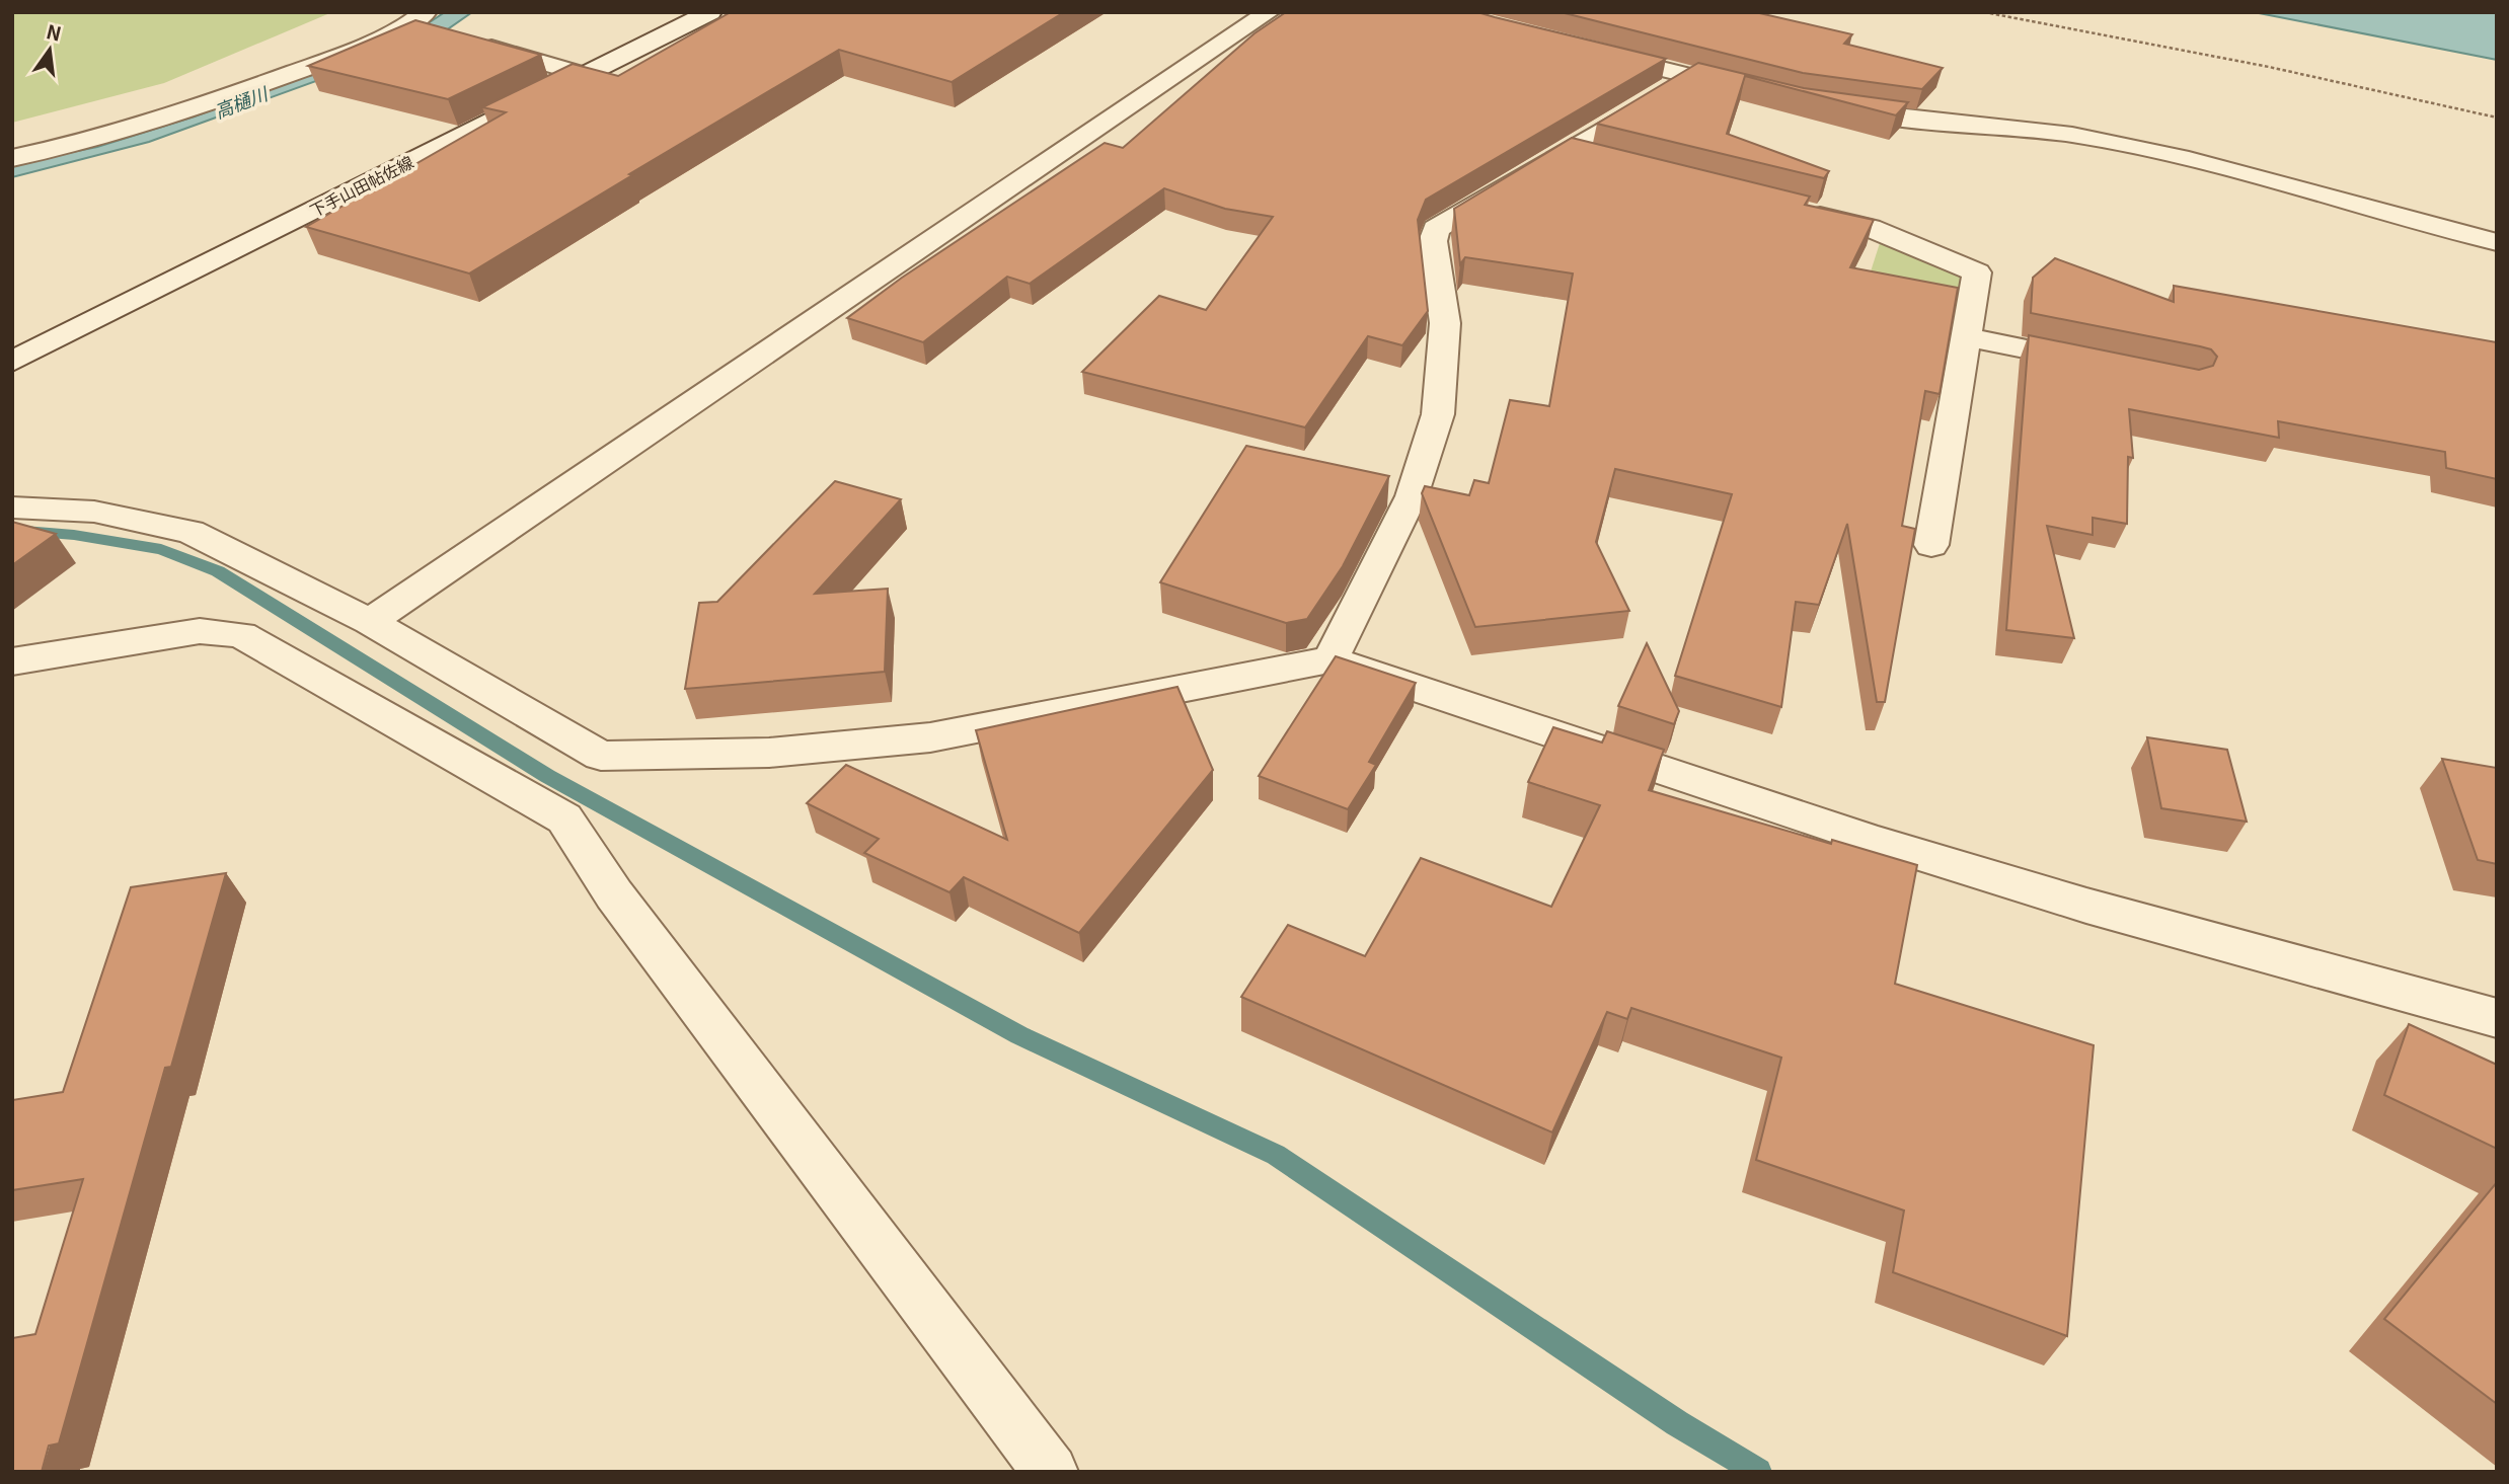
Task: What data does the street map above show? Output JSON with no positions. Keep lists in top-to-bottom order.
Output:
{
  "streets": {
    "street": ["下手山田帖佐線"]
  },
  "water": ["高樋川"],
  "north": "top"
}
